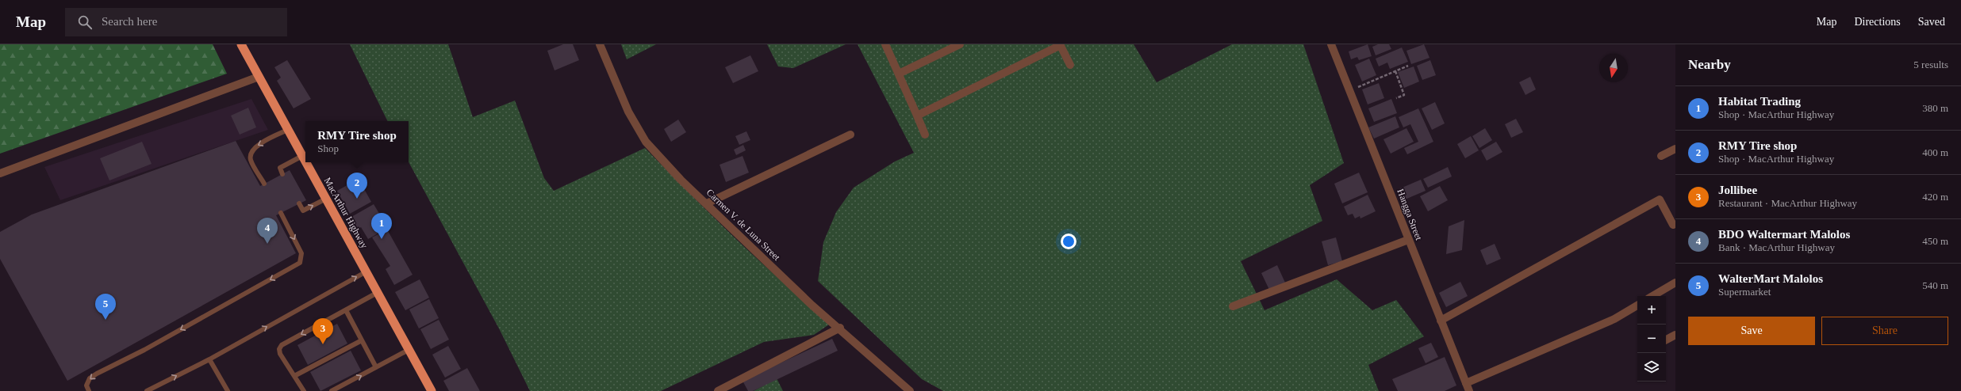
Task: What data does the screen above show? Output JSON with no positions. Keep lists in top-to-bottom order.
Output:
{
  "streets": {
    "highway": ["MacArthur Highway"],
    "street": ["Hangga Street", "Carmen V. de Luna Street"]
  },
  "north": "bottom",
  "page": {
    "header": "Map",
    "search": "Search here",
    "nav": ["Map", "Directions", "Saved"],
    "heading": ["Nearby", "5 results"],
    "list": [
      {
        "mark": "1",
        "name": "Habitat Trading",
        "note": "Shop · MacArthur Highway",
        "value": "380 m"
      },
      {
        "mark": "2",
        "name": "RMY Tire shop",
        "note": "Shop · MacArthur Highway",
        "value": "400 m"
      },
      {
        "mark": "3",
        "name": "Jollibee",
        "note": "Restaurant · MacArthur Highway",
        "value": "420 m"
      },
      {
        "mark": "4",
        "name": "BDO Waltermart Malolos",
        "note": "Bank · MacArthur Highway",
        "value": "450 m"
      },
      {
        "mark": "5",
        "name": "WalterMart Malolos",
        "note": "Supermarket",
        "value": "540 m"
      }
    ],
    "popup": ["RMY Tire shop", "Shop"],
    "pins": [
      "2",
      "1",
      "4",
      "5",
      "3"
    ],
    "map_buttons": ["+", "−"],
    "buttons": ["Save", "Share"]
  }
}
